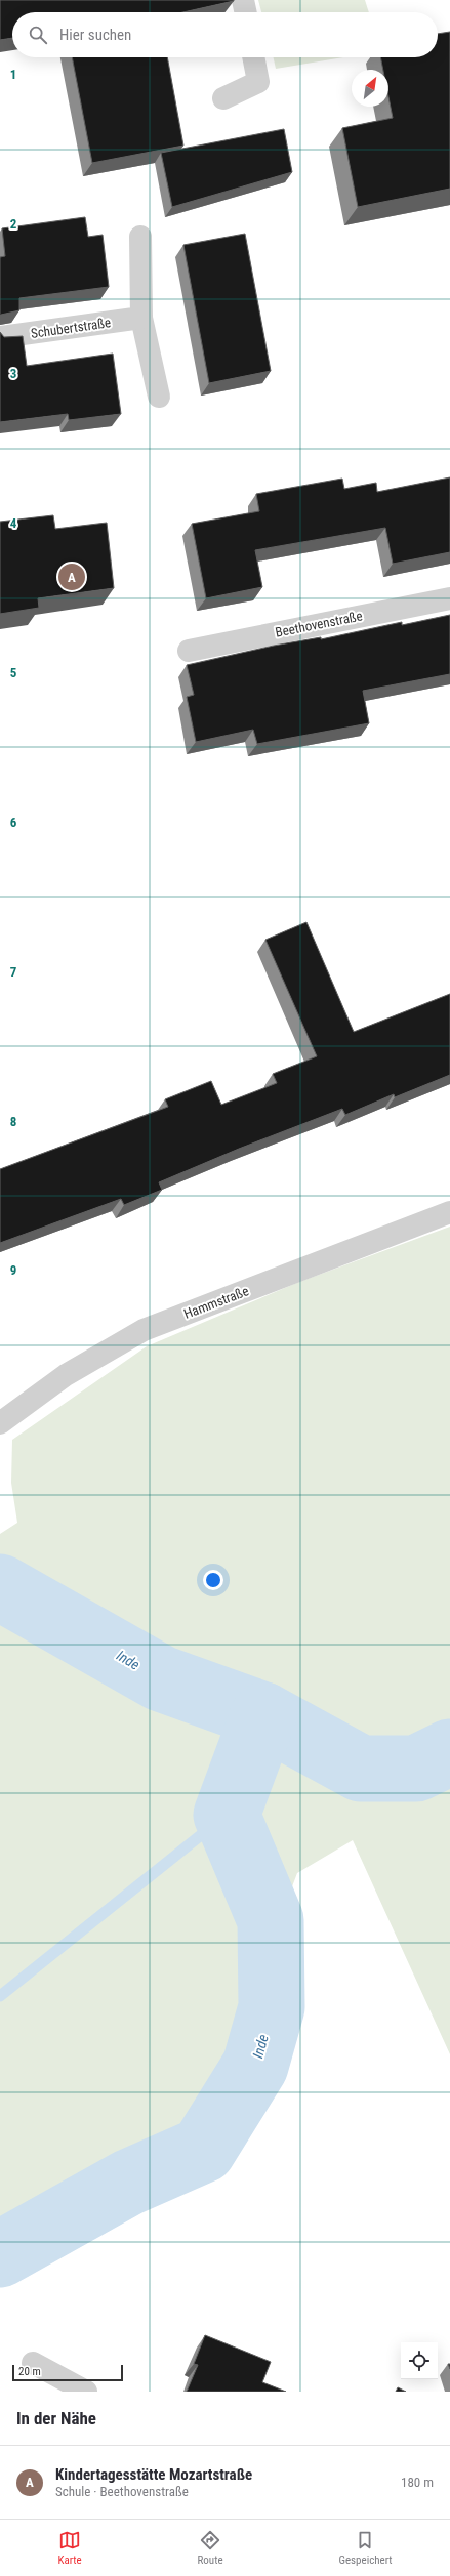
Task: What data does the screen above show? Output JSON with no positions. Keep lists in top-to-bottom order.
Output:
{
  "streets": {
    "street": ["Schubertstraße", "Beethovenstraße", "Hammstraße"]
  },
  "water": ["Inde"],
  "scale_bar": "20 m",
  "north": "top right",
  "page": {
    "search": "Hier suchen",
    "pins": "A",
    "scale": "20 m",
    "heading": "In der Nähe",
    "list": [
      {
        "mark": "A",
        "name": "Kindertagesstätte Mozartstraße",
        "note": "Schule · Beethovenstraße",
        "value": "180 m"
      }
    ],
    "nav": ["Karte", "Route", "Gespeichert"]
  },
  "grid": {
    "rows": [
      "1",
      "2",
      "3",
      "4",
      "5",
      "6",
      "7",
      "8",
      "9"
    ]
  }
}
